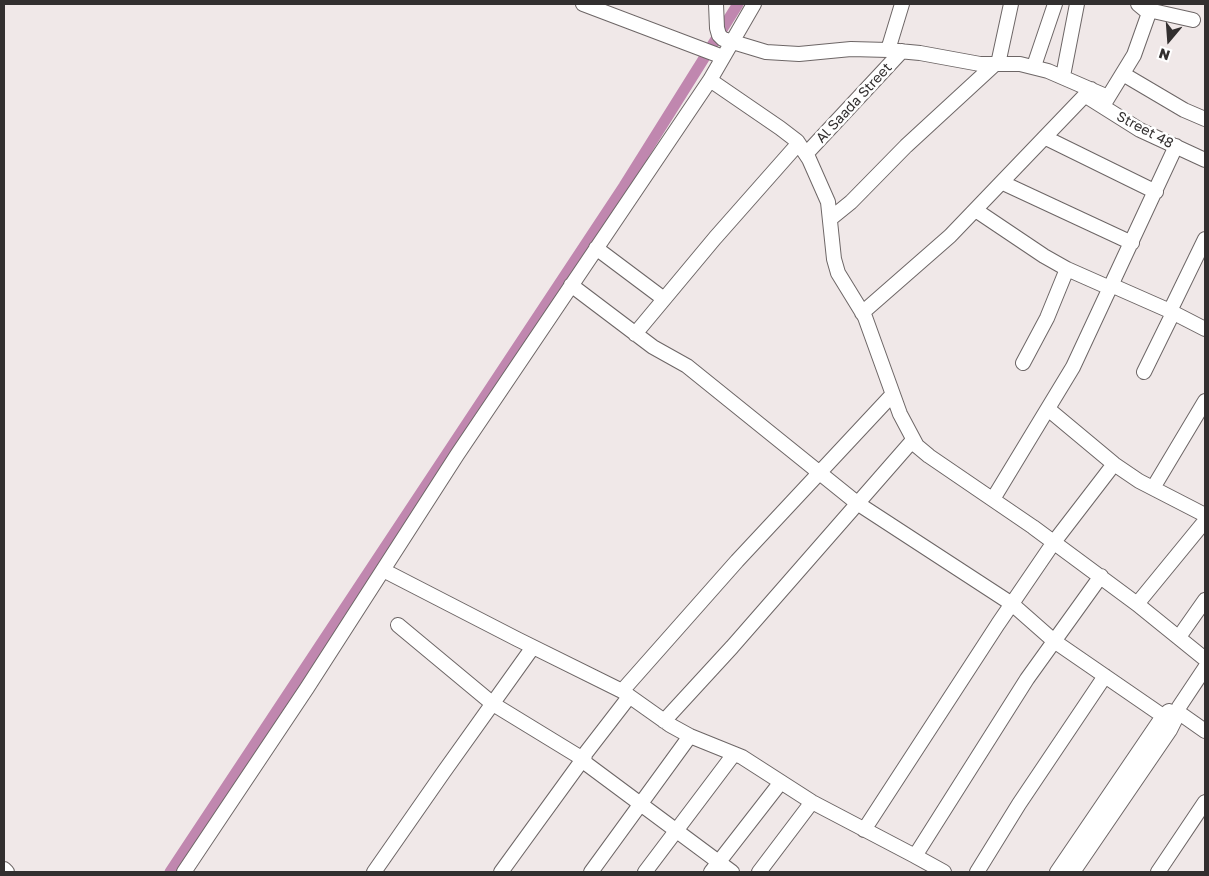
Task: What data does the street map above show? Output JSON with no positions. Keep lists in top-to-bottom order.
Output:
{
  "streets": {
    "street": ["Al Saada Street", "Street 48"]
  },
  "crossings": [
    ["Al Saada Street", "Street 48"]
  ],
  "north": "bottom"
}
